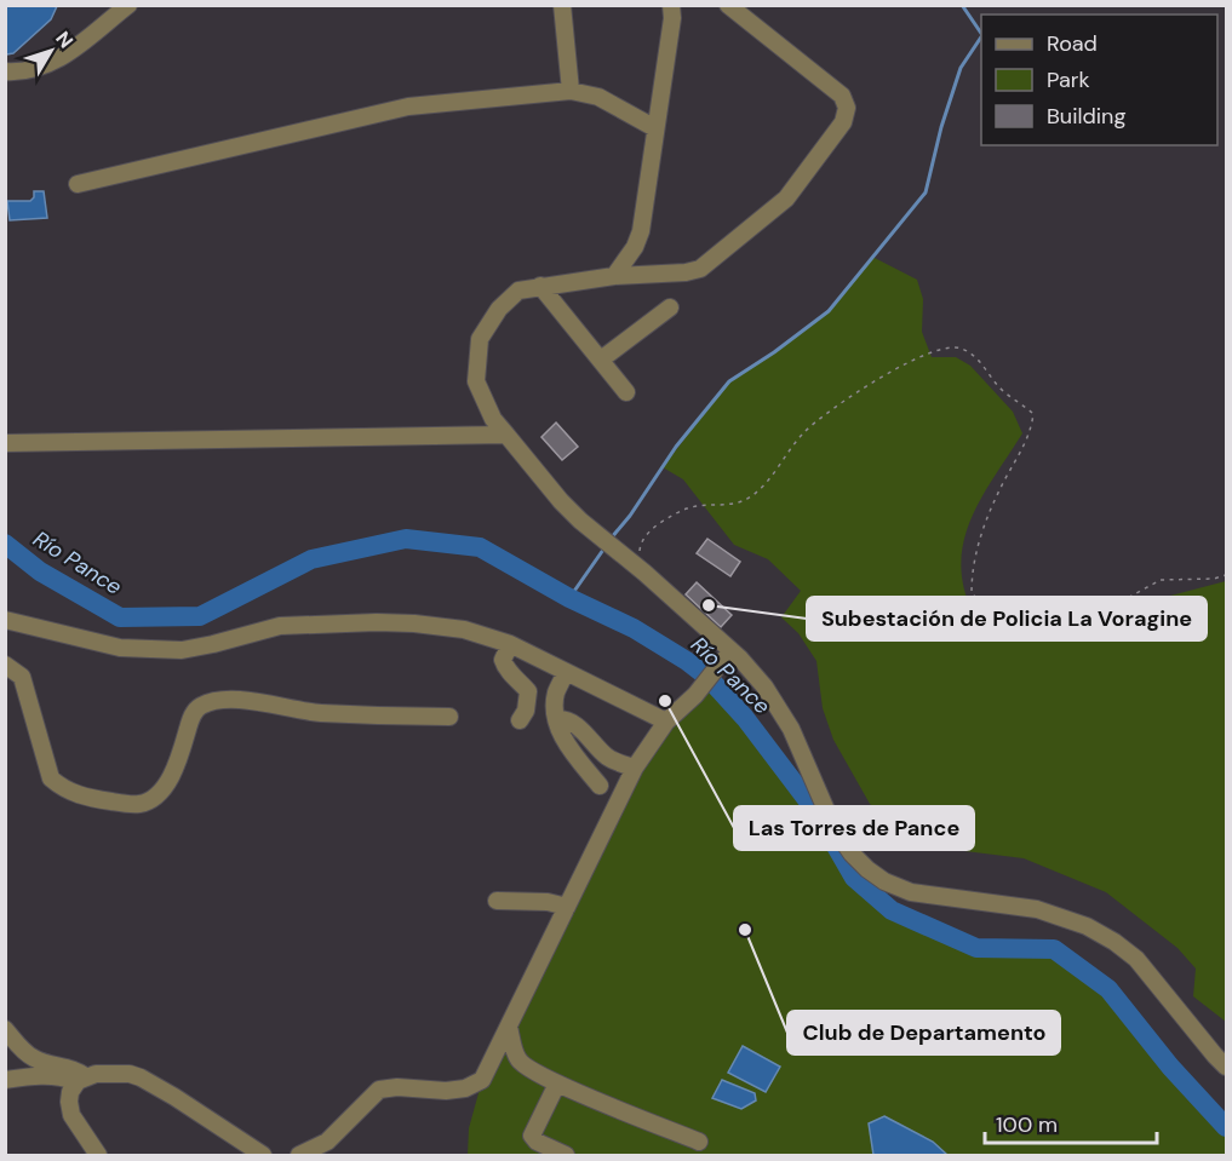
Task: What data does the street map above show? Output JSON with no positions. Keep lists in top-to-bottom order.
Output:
{
  "water": ["Río Pance"],
  "places": ["Subestación de Policia La Voragine", "Las Torres de Pance", "Club de Departamento"],
  "legend": ["Road", "Park", "Building"],
  "scale_bar": "100 m",
  "north": "top right"
}
